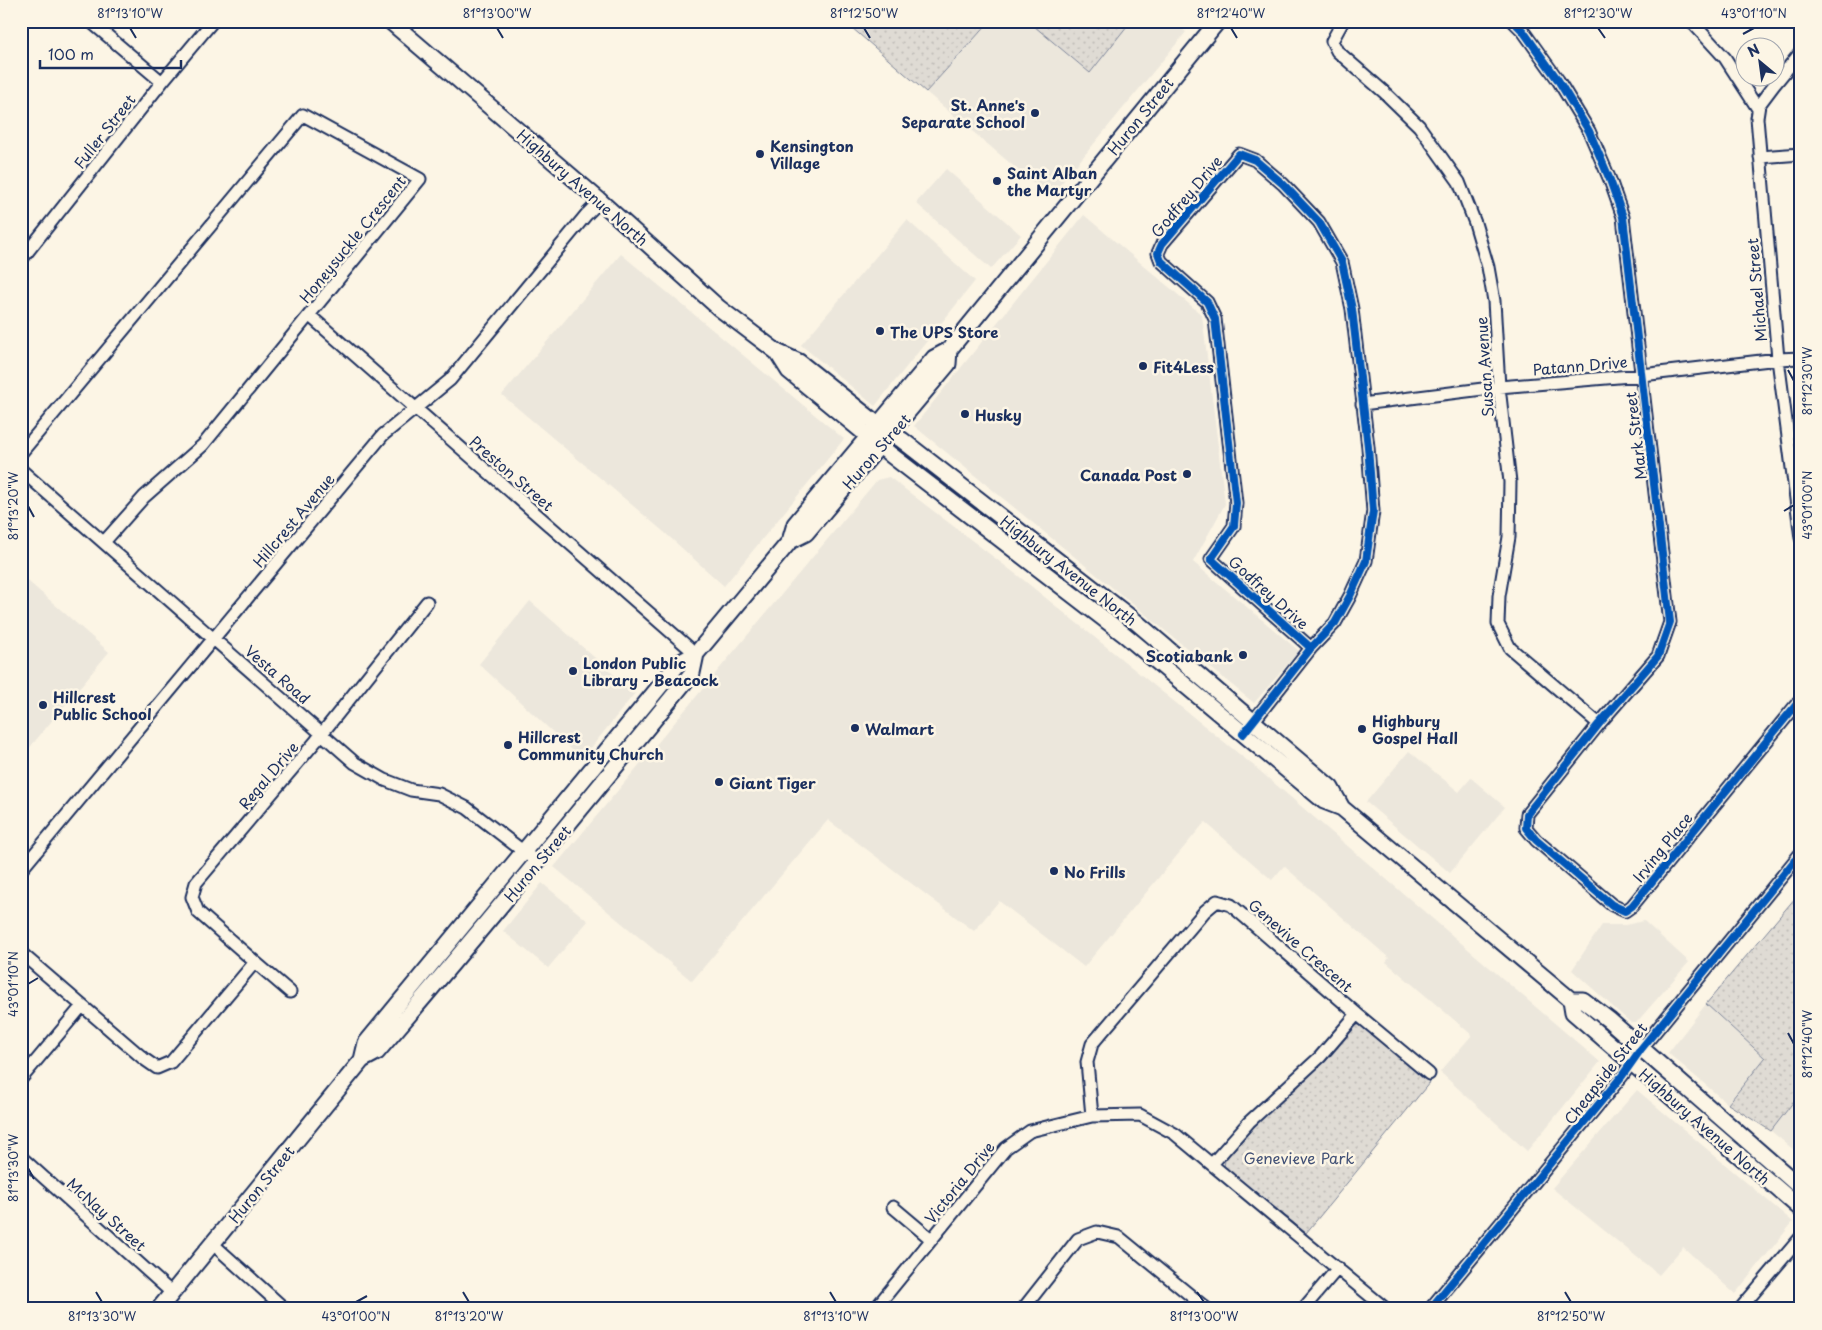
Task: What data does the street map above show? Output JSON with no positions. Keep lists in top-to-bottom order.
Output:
{
  "streets": {
    "main road": ["Huron Street", "Highbury Avenue North"],
    "street": [
      "Fuller Street",
      "Godfrey Drive",
      "Honeysuckle Crescent",
      "Michael Street",
      "Patann Drive",
      "Susan Avenue",
      "Mark Street",
      "Preston Street",
      "Hillcrest Avenue",
      "Vesta Road",
      "Regal Drive",
      "Irving Place",
      "Genevive Crescent",
      "Cheapside Street",
      "Victoria Drive",
      "McNay Street"
    ]
  },
  "crossings": [
    ["Huron Street", "Highbury Avenue North"],
    ["Huron Street", "Preston Street"],
    ["Huron Street", "Vesta Road"],
    ["Huron Street", "McNay Street"],
    ["Highbury Avenue North", "Godfrey Drive"],
    ["Highbury Avenue North", "Hillcrest Avenue"],
    ["Highbury Avenue North", "Cheapside Street"],
    ["Godfrey Drive", "Patann Drive"],
    ["Honeysuckle Crescent", "Preston Street"],
    ["Honeysuckle Crescent", "Vesta Road"],
    ["Michael Street", "Patann Drive"],
    ["Patann Drive", "Susan Avenue"],
    ["Patann Drive", "Mark Street"],
    ["Susan Avenue", "Mark Street"],
    ["Mark Street", "Irving Place"],
    ["Preston Street", "Hillcrest Avenue"],
    ["Hillcrest Avenue", "Vesta Road"],
    ["Vesta Road", "Regal Drive"],
    ["Genevive Crescent", "Victoria Drive"]
  ],
  "parks": ["Genevieve Park"],
  "places": [
    "St. Anne's Separate School",
    "Kensington Village",
    "Saint Alban the Martyr",
    "The UPS Store",
    "Fit4Less",
    "Husky",
    "Canada Post",
    "Scotiabank",
    "London Public Library - Beacock",
    "Hillcrest Public School",
    "Walmart",
    "Highbury Gospel Hall",
    "Hillcrest Community Church",
    "Giant Tiger",
    "No Frills"
  ],
  "scale_bar": "100 m",
  "north": "top left",
  "coordinates": [
    "81°13'10\"W",
    "81°13'00\"W",
    "81°12'50\"W",
    "81°12'40\"W",
    "81°12'30\"W",
    "43°01'10\"N",
    "43°01'00\"N",
    "81°13'20\"W",
    "81°13'30\"W"
  ]
}
